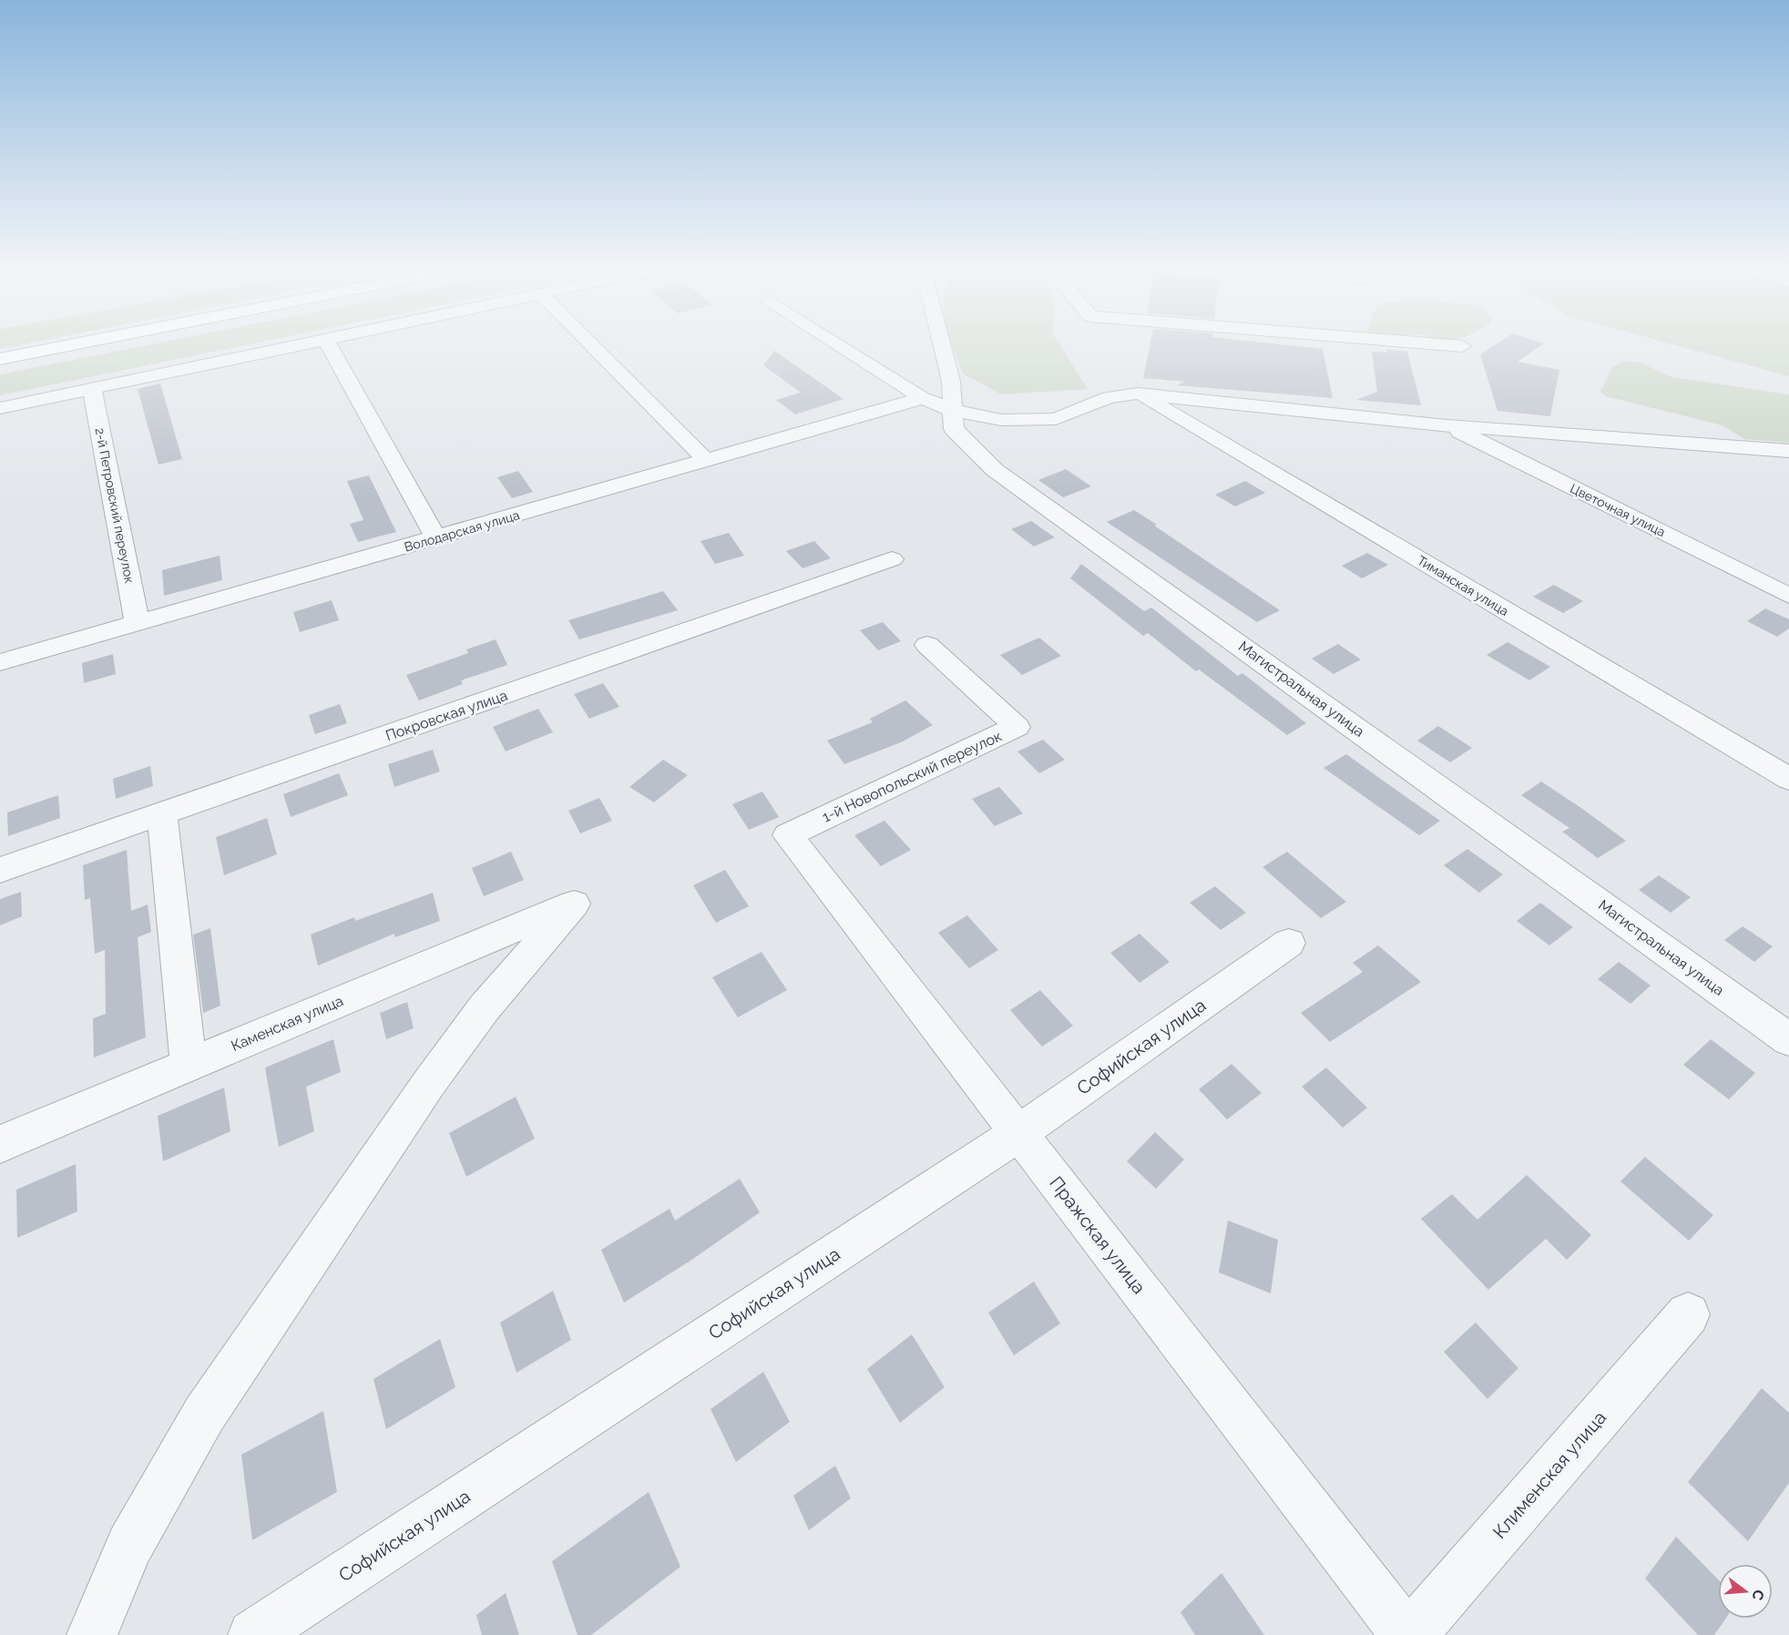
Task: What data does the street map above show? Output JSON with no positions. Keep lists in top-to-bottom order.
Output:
{
  "streets": {
    "street": [
      "2-й Петровский переулок",
      "Цветочная улица",
      "Володарская улица",
      "Тиманская улица",
      "Магистральная улица",
      "Покровская улица",
      "1-й Новопольский переулок",
      "Каменская улица",
      "Софийская улица",
      "Пражская улица",
      "Клименская улица"
    ]
  },
  "crossings": [
    ["2-й Петровский переулок", "Володарская улица"],
    ["1-й Новопольский переулок", "Пражская улица"],
    ["Софийская улица", "Пражская улица"]
  ],
  "north": "right"
}
